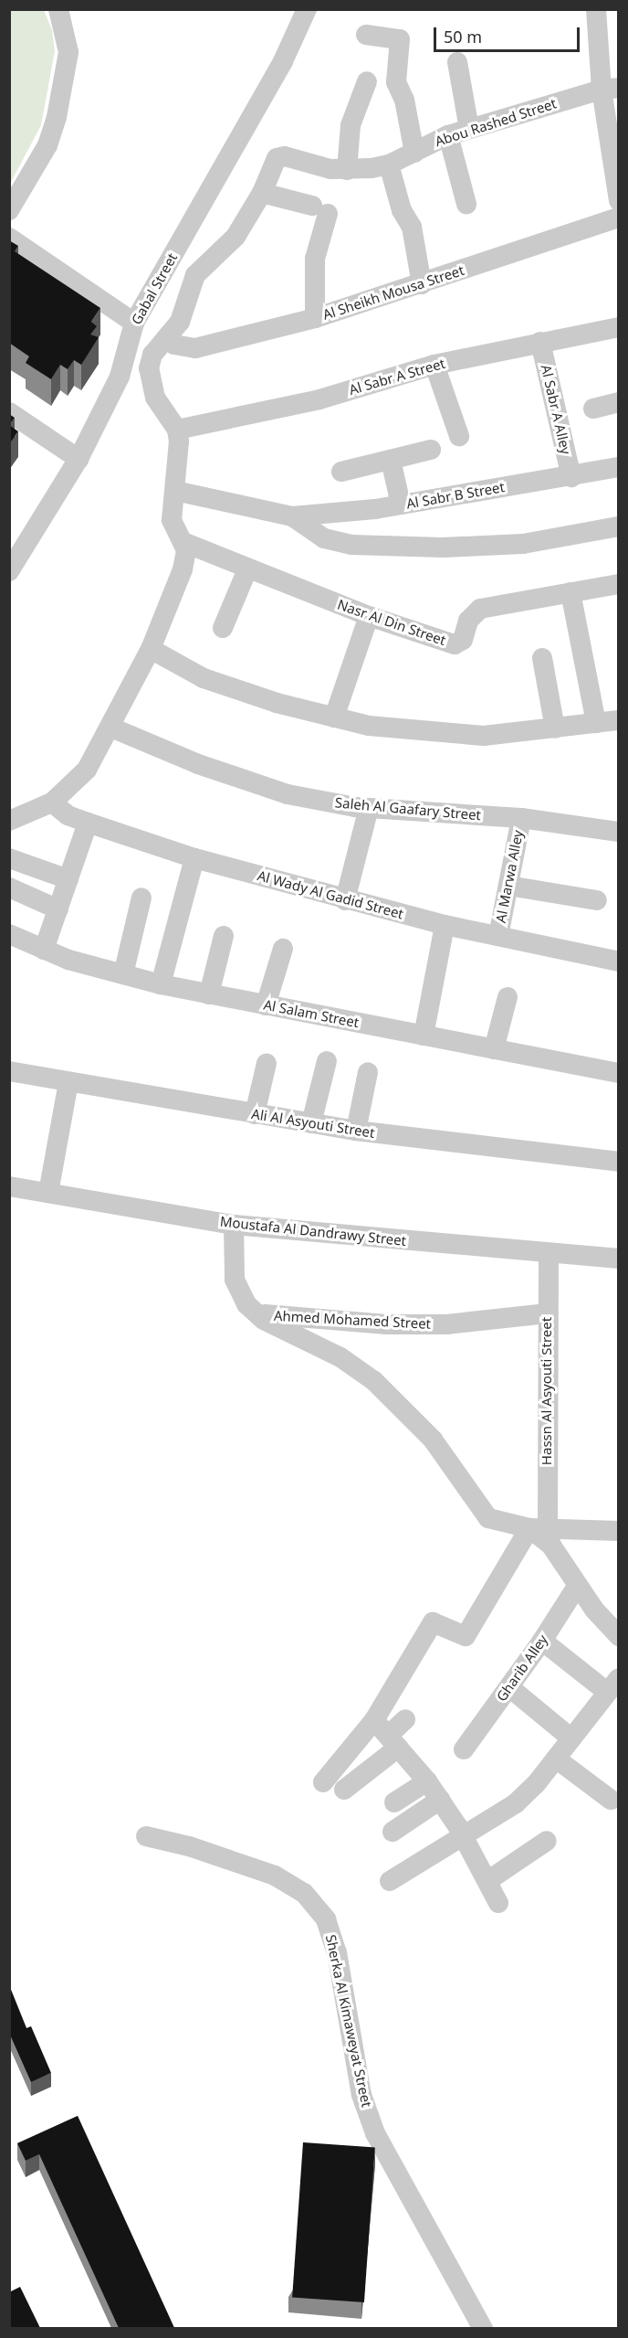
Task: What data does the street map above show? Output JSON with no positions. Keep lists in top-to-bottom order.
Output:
{
  "streets": {
    "street": [
      "Abou Rashed Street",
      "Gabal Street",
      "Al Sheikh Mousa Street",
      "Al Sabr A Street",
      "Al Sabr A Alley",
      "Al Sabr B Street",
      "Nasr Al Din Street",
      "Saleh Al Gaafary Street",
      "Al Marwa Alley",
      "Al Wady Al Gadid Street",
      "Al Salam Street",
      "Ali Al Asyouti Street",
      "Moustafa Al Dandrawy Street",
      "Ahmed Mohamed Street",
      "Hassn Al Asyouti Street",
      "Gharib Alley",
      "Sherka Al Kimaweyat Street"
    ]
  },
  "crossings": [
    ["Al Sabr A Street", "Al Sabr A Alley"],
    ["Al Sabr A Alley", "Al Sabr B Street"],
    ["Saleh Al Gaafary Street", "Al Marwa Alley"],
    ["Al Marwa Alley", "Al Wady Al Gadid Street"],
    ["Moustafa Al Dandrawy Street", "Hassn Al Asyouti Street"],
    ["Ahmed Mohamed Street", "Hassn Al Asyouti Street"]
  ],
  "scale_bar": "50 m"
}
